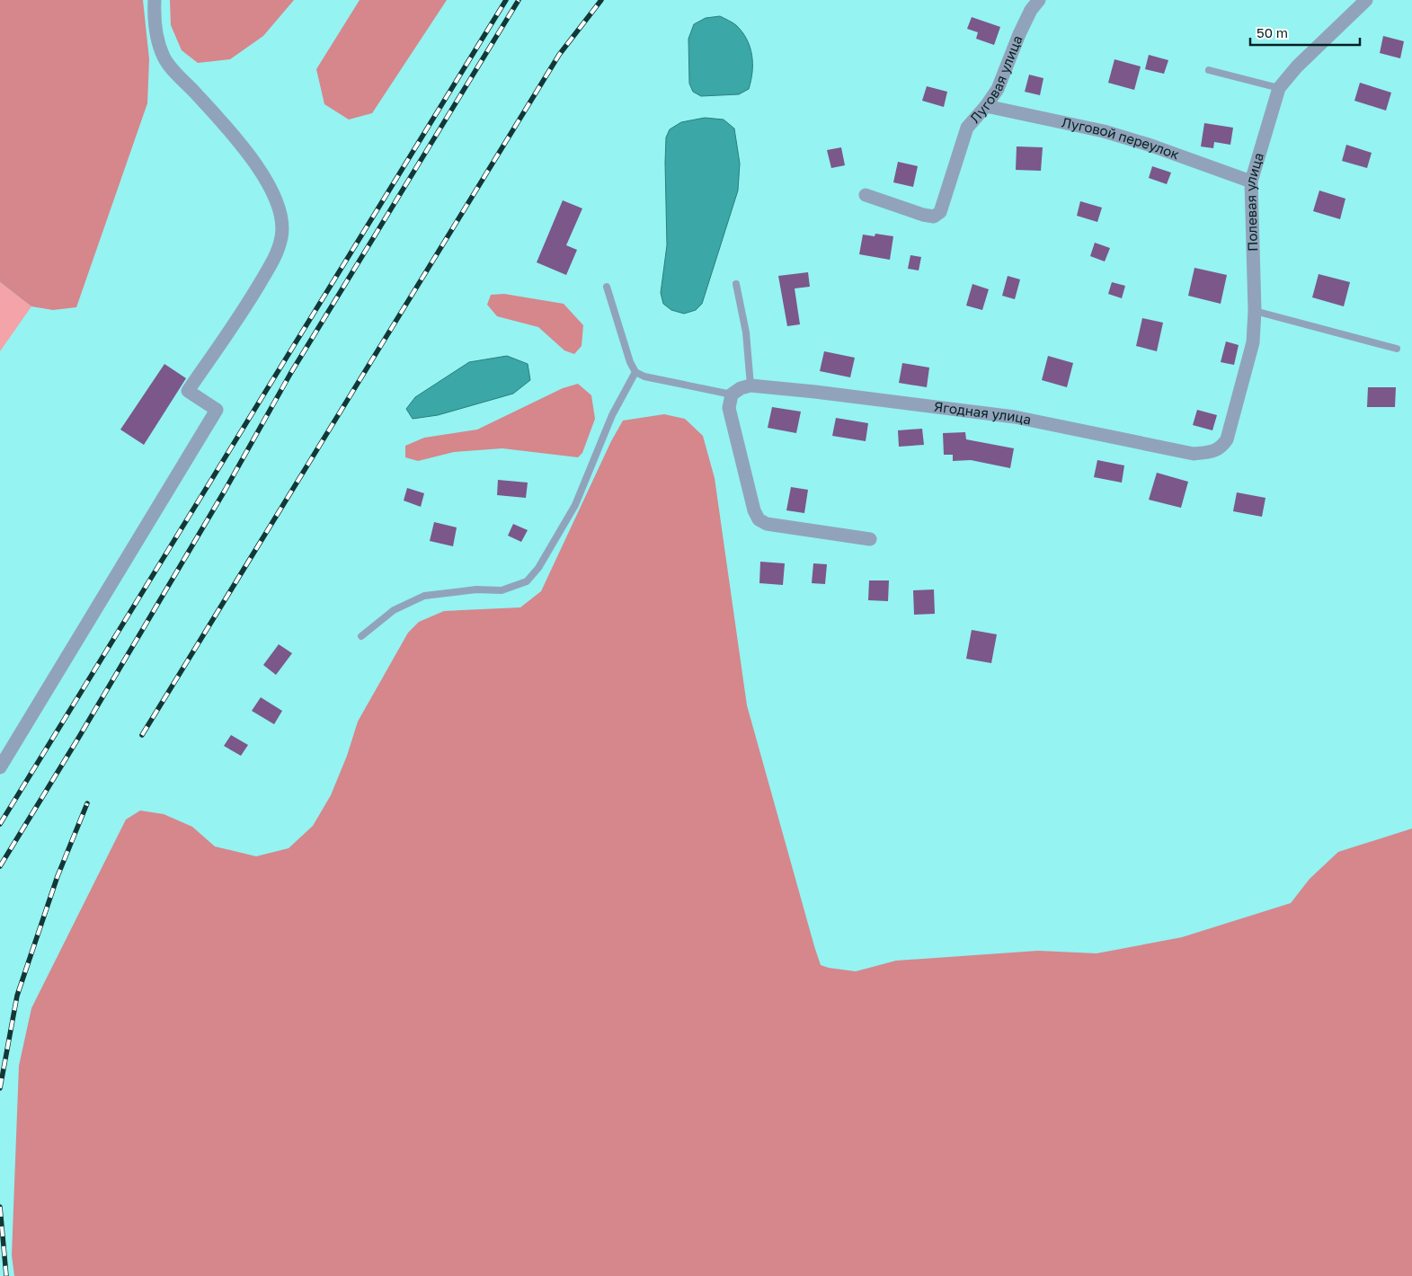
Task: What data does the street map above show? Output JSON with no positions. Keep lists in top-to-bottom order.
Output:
{
  "streets": {
    "street": [
      "Луговая улица",
      "Луговой переулок",
      "Полевая улица",
      "Ягодная улица"
    ]
  },
  "crossings": [
    ["Луговая улица", "Луговой переулок"],
    ["Луговой переулок", "Полевая улица"],
    ["Полевая улица", "Ягодная улица"]
  ],
  "scale_bar": "50 m"
}
